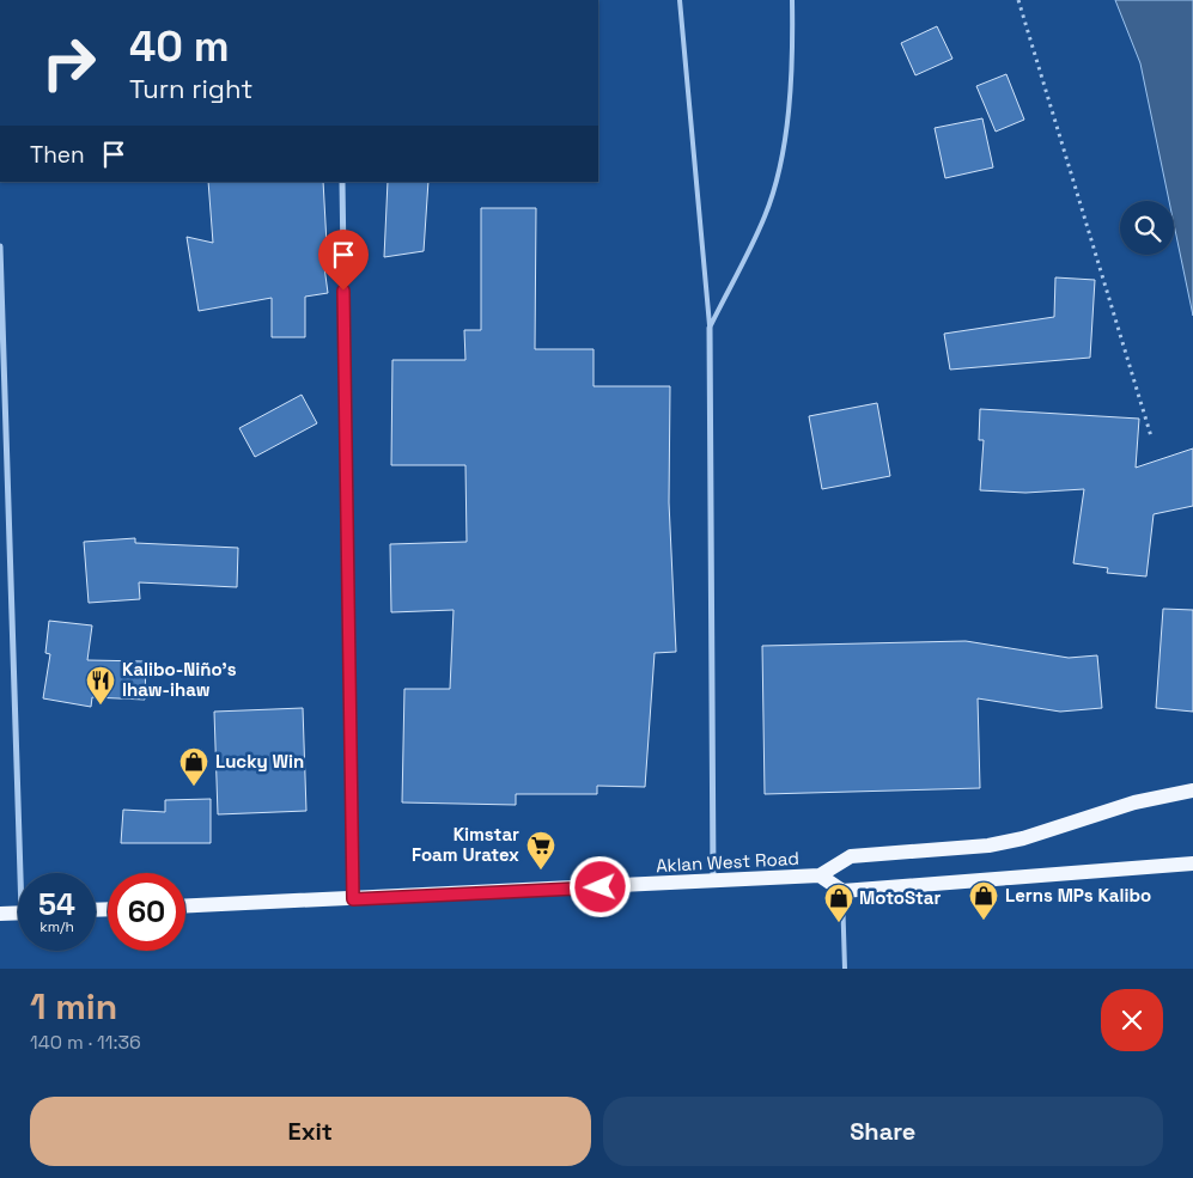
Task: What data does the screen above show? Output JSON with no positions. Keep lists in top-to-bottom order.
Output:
{
  "streets": {
    "main road": ["Aklan West Road"]
  },
  "places": {
    "restaurant": ["Kalibo-Niño's Ihaw-ihaw"],
    "shop": ["Lucky Win", "Lerns MPs Kalibo", "MotoStar"],
    "supermarket": ["Kimstar Foam Uratex"]
  },
  "page": {
    "turn": ["40 m", "Turn right"],
    "then": "Then",
    "speed": "54 km/h",
    "limit": "60",
    "heading": ["1 min", "140 m · 11:36"],
    "buttons": ["Exit", "Share"]
  }
}
